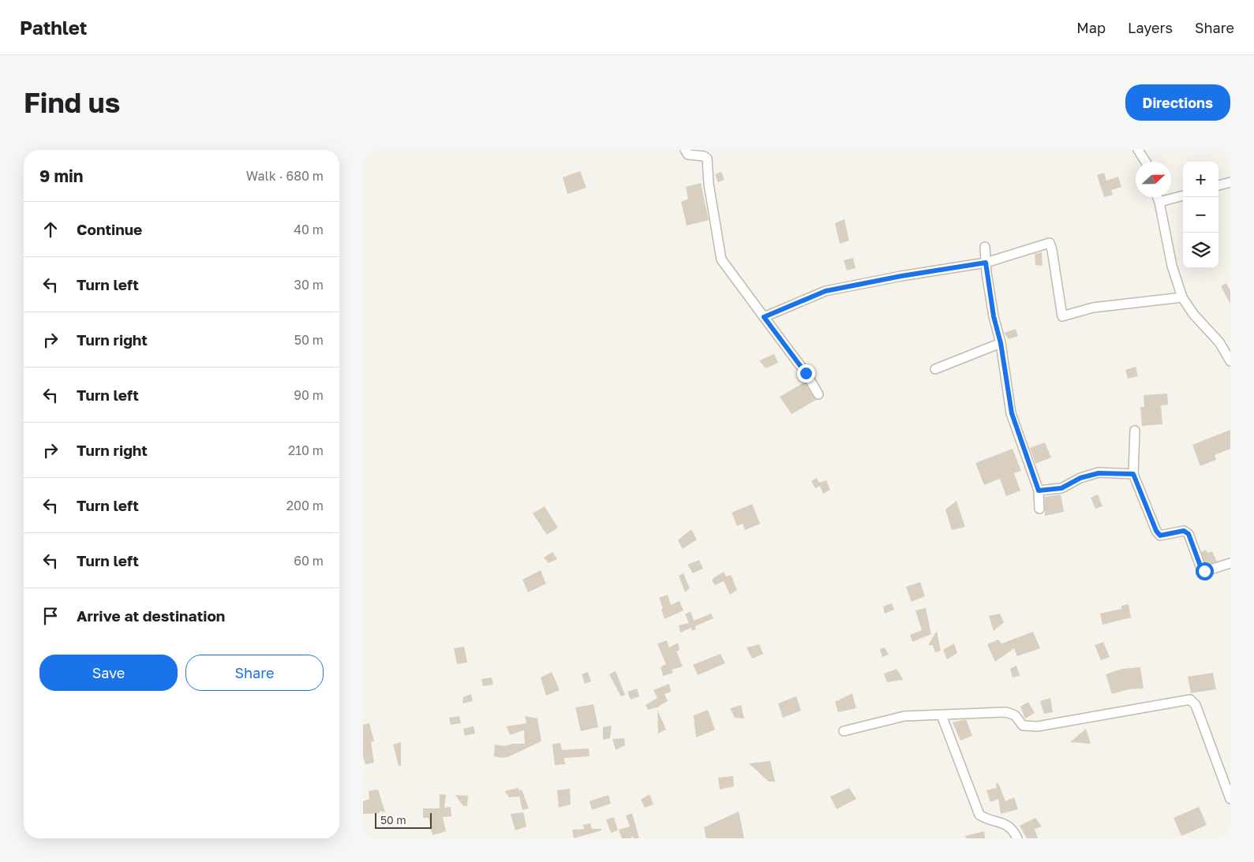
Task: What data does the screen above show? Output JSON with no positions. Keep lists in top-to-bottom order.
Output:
{
  "scale_bar": "50 m",
  "north": "right",
  "page": {
    "header": "Pathlet",
    "nav": ["Map", "Layers", "Share"],
    "buttons": [
      "Directions",
      ["Save", "Share"]
    ],
    "title": "Find us",
    "heading": ["9 min", "Walk · 680 m"],
    "map_buttons": ["+", "−"],
    "list": [
      ["Continue", "40 m"],
      ["Turn left", "30 m"],
      ["Turn right", "50 m"],
      ["Turn left", "90 m"],
      ["Turn right", "210 m"],
      ["Turn left", "200 m"],
      ["Turn left", "60 m"],
      "Arrive at destination"
    ],
    "scale": "50 m"
  }
}
